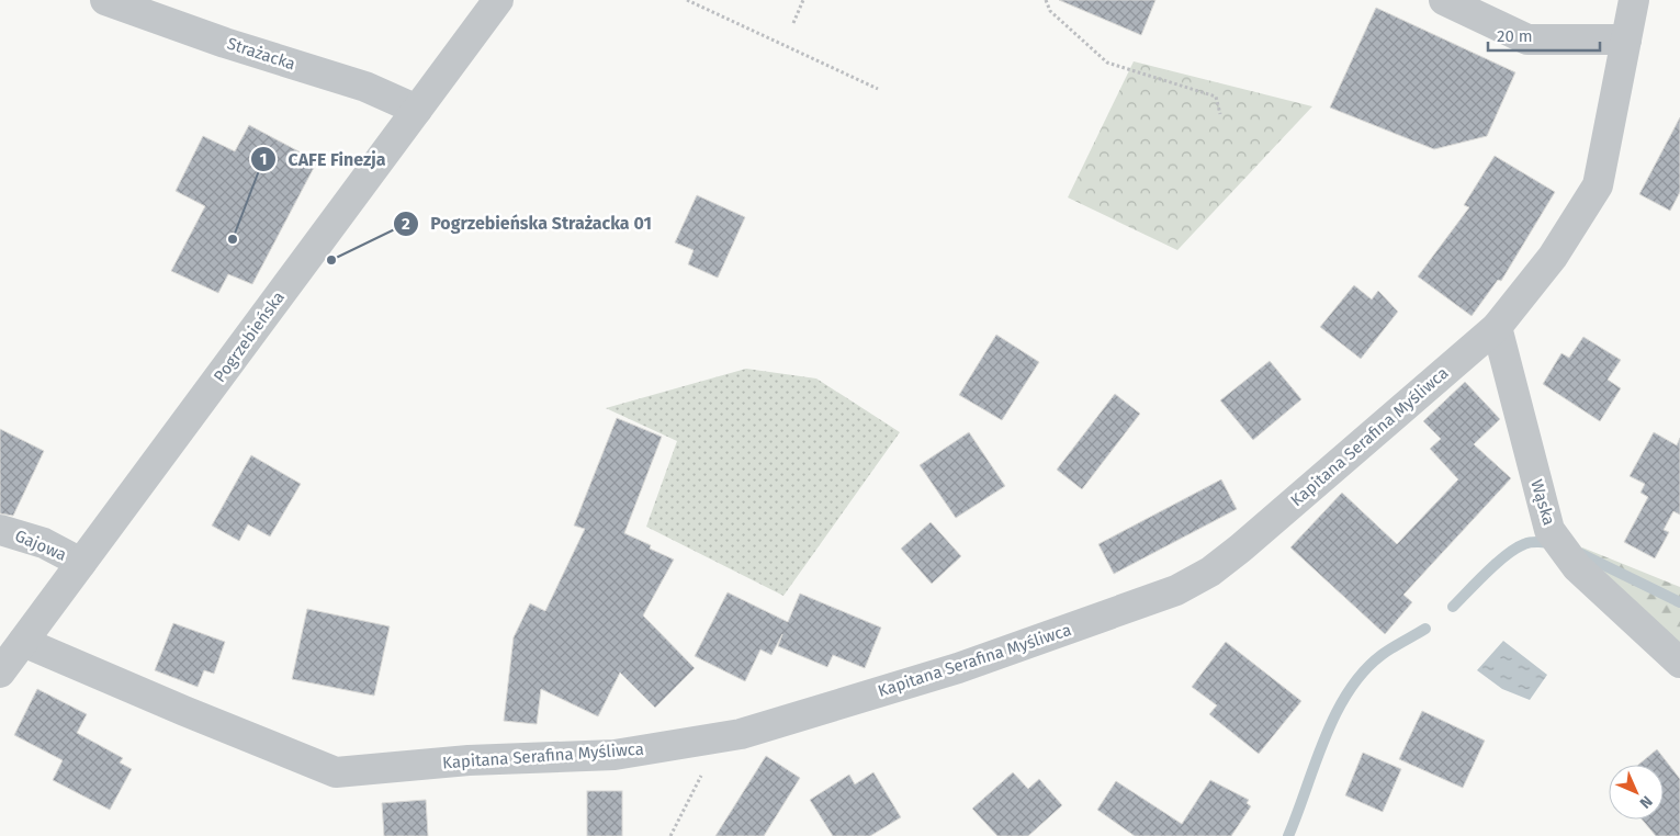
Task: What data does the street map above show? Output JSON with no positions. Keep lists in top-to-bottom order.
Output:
{
  "streets": {
    "street": [
      "Strażacka",
      "Pogrzebieńska",
      "Kapitana Serafina Myśliwca",
      "Wąska",
      "Gajowa"
    ]
  },
  "crossings": [
    ["Strażacka", "Pogrzebieńska"],
    ["Pogrzebieńska", "Kapitana Serafina Myśliwca"],
    ["Pogrzebieńska", "Gajowa"],
    ["Kapitana Serafina Myśliwca", "Wąska"]
  ],
  "places": ["CAFE Finezja", "Pogrzebieńska Strażacka 01"],
  "scale_bar": "20 m",
  "north": "bottom right"
}
